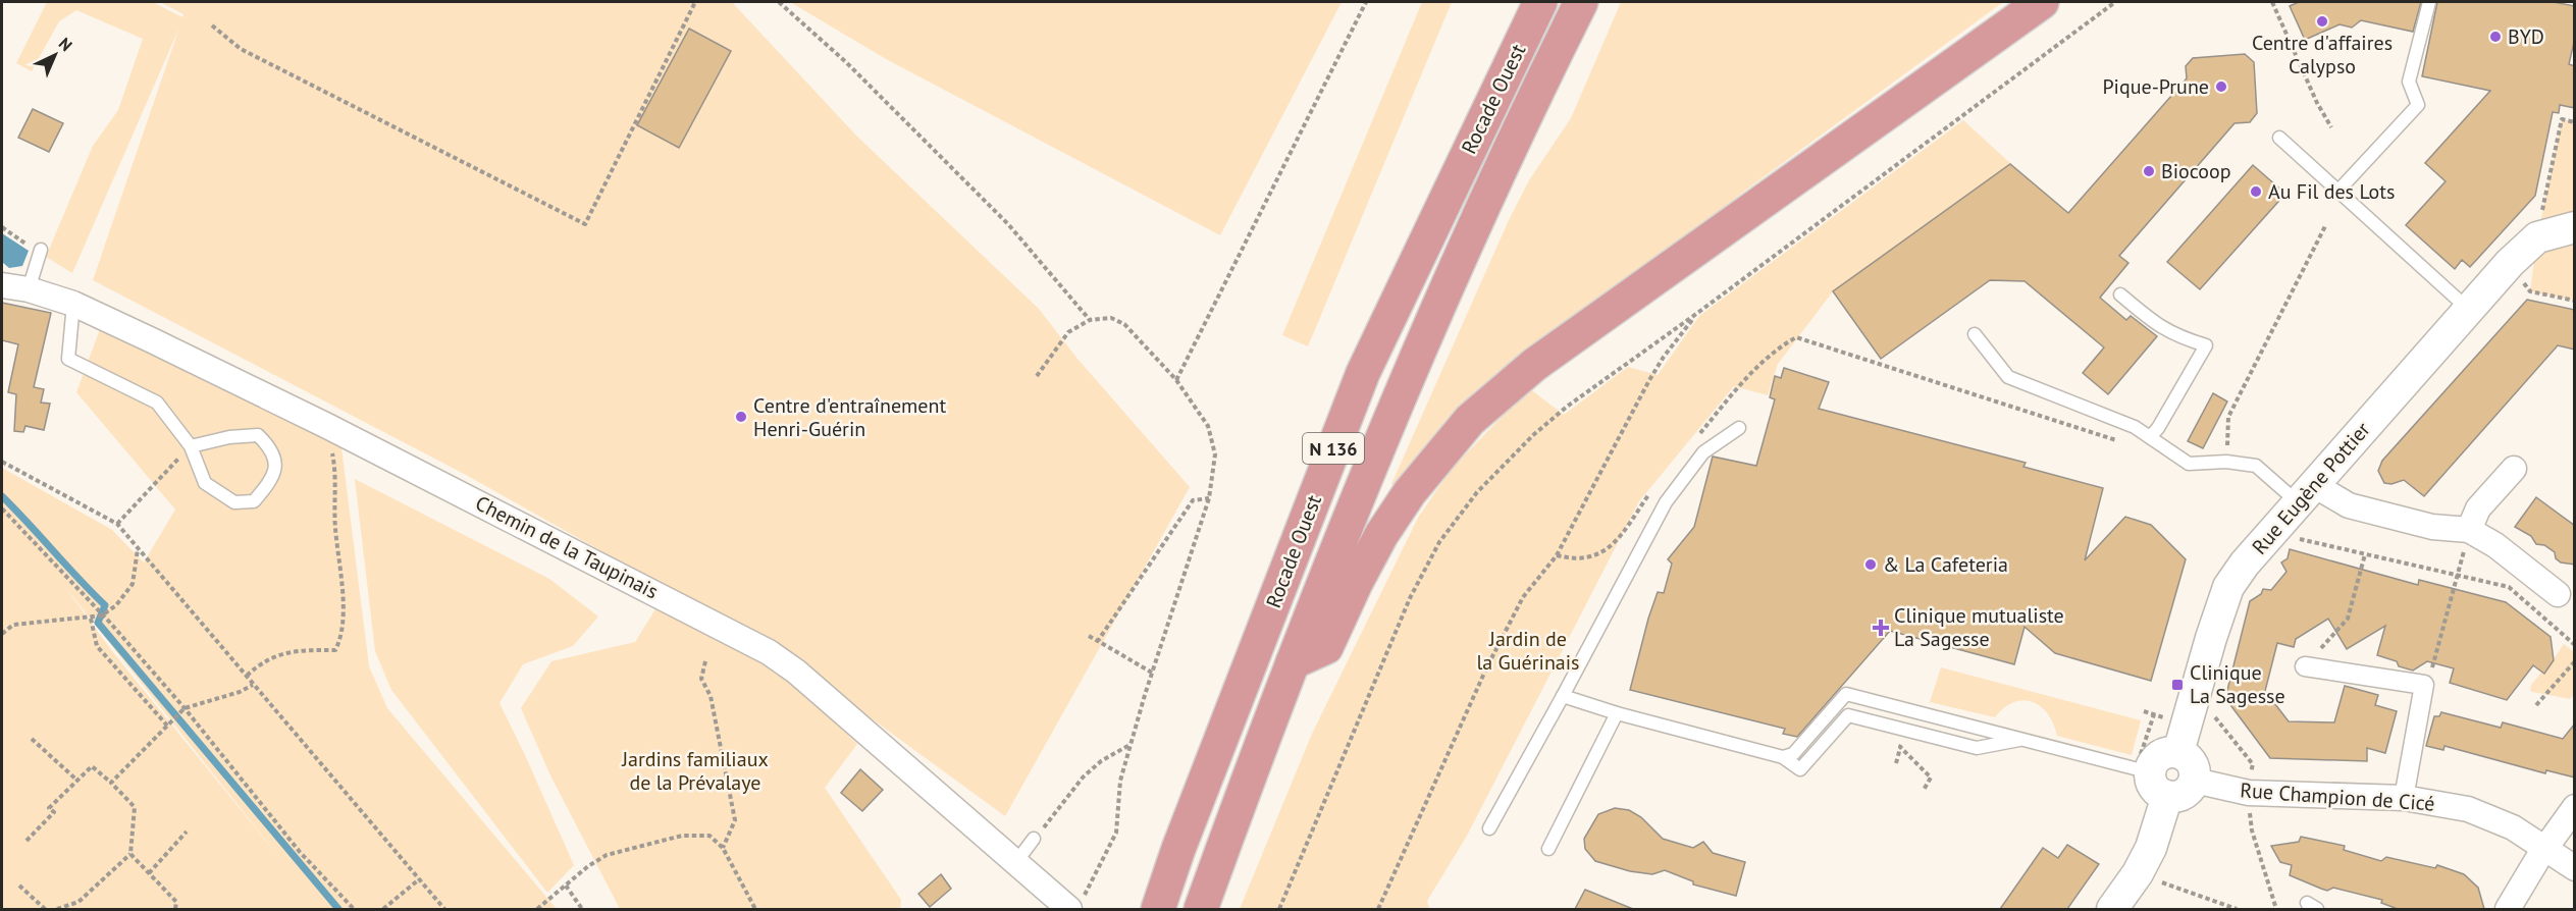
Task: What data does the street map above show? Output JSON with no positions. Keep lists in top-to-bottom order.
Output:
{
  "streets": {
    "highway": ["Rocade Ouest", "N 136"],
    "street": ["Rue Eugène Pottier", "Chemin de la Taupinais", "Rue Champion de Cicé"]
  },
  "crossings": [
    ["Rue Eugène Pottier", "Rue Champion de Cicé"]
  ],
  "parks": ["Jardin de la Guérinais", "Jardins familiaux de la Prévalaye"],
  "places": {
    "other": [
      "Centre d'affaires Calypso",
      "BYD",
      "Pique-Prune",
      "Biocoop",
      "Au Fil des Lots",
      "Centre d'entraînement Henri-Guérin",
      "& La Cafeteria"
    ],
    "health": ["Clinique mutualiste La Sagesse"],
    "transit": ["Clinique La Sagesse"]
  },
  "north": "top right"
}
